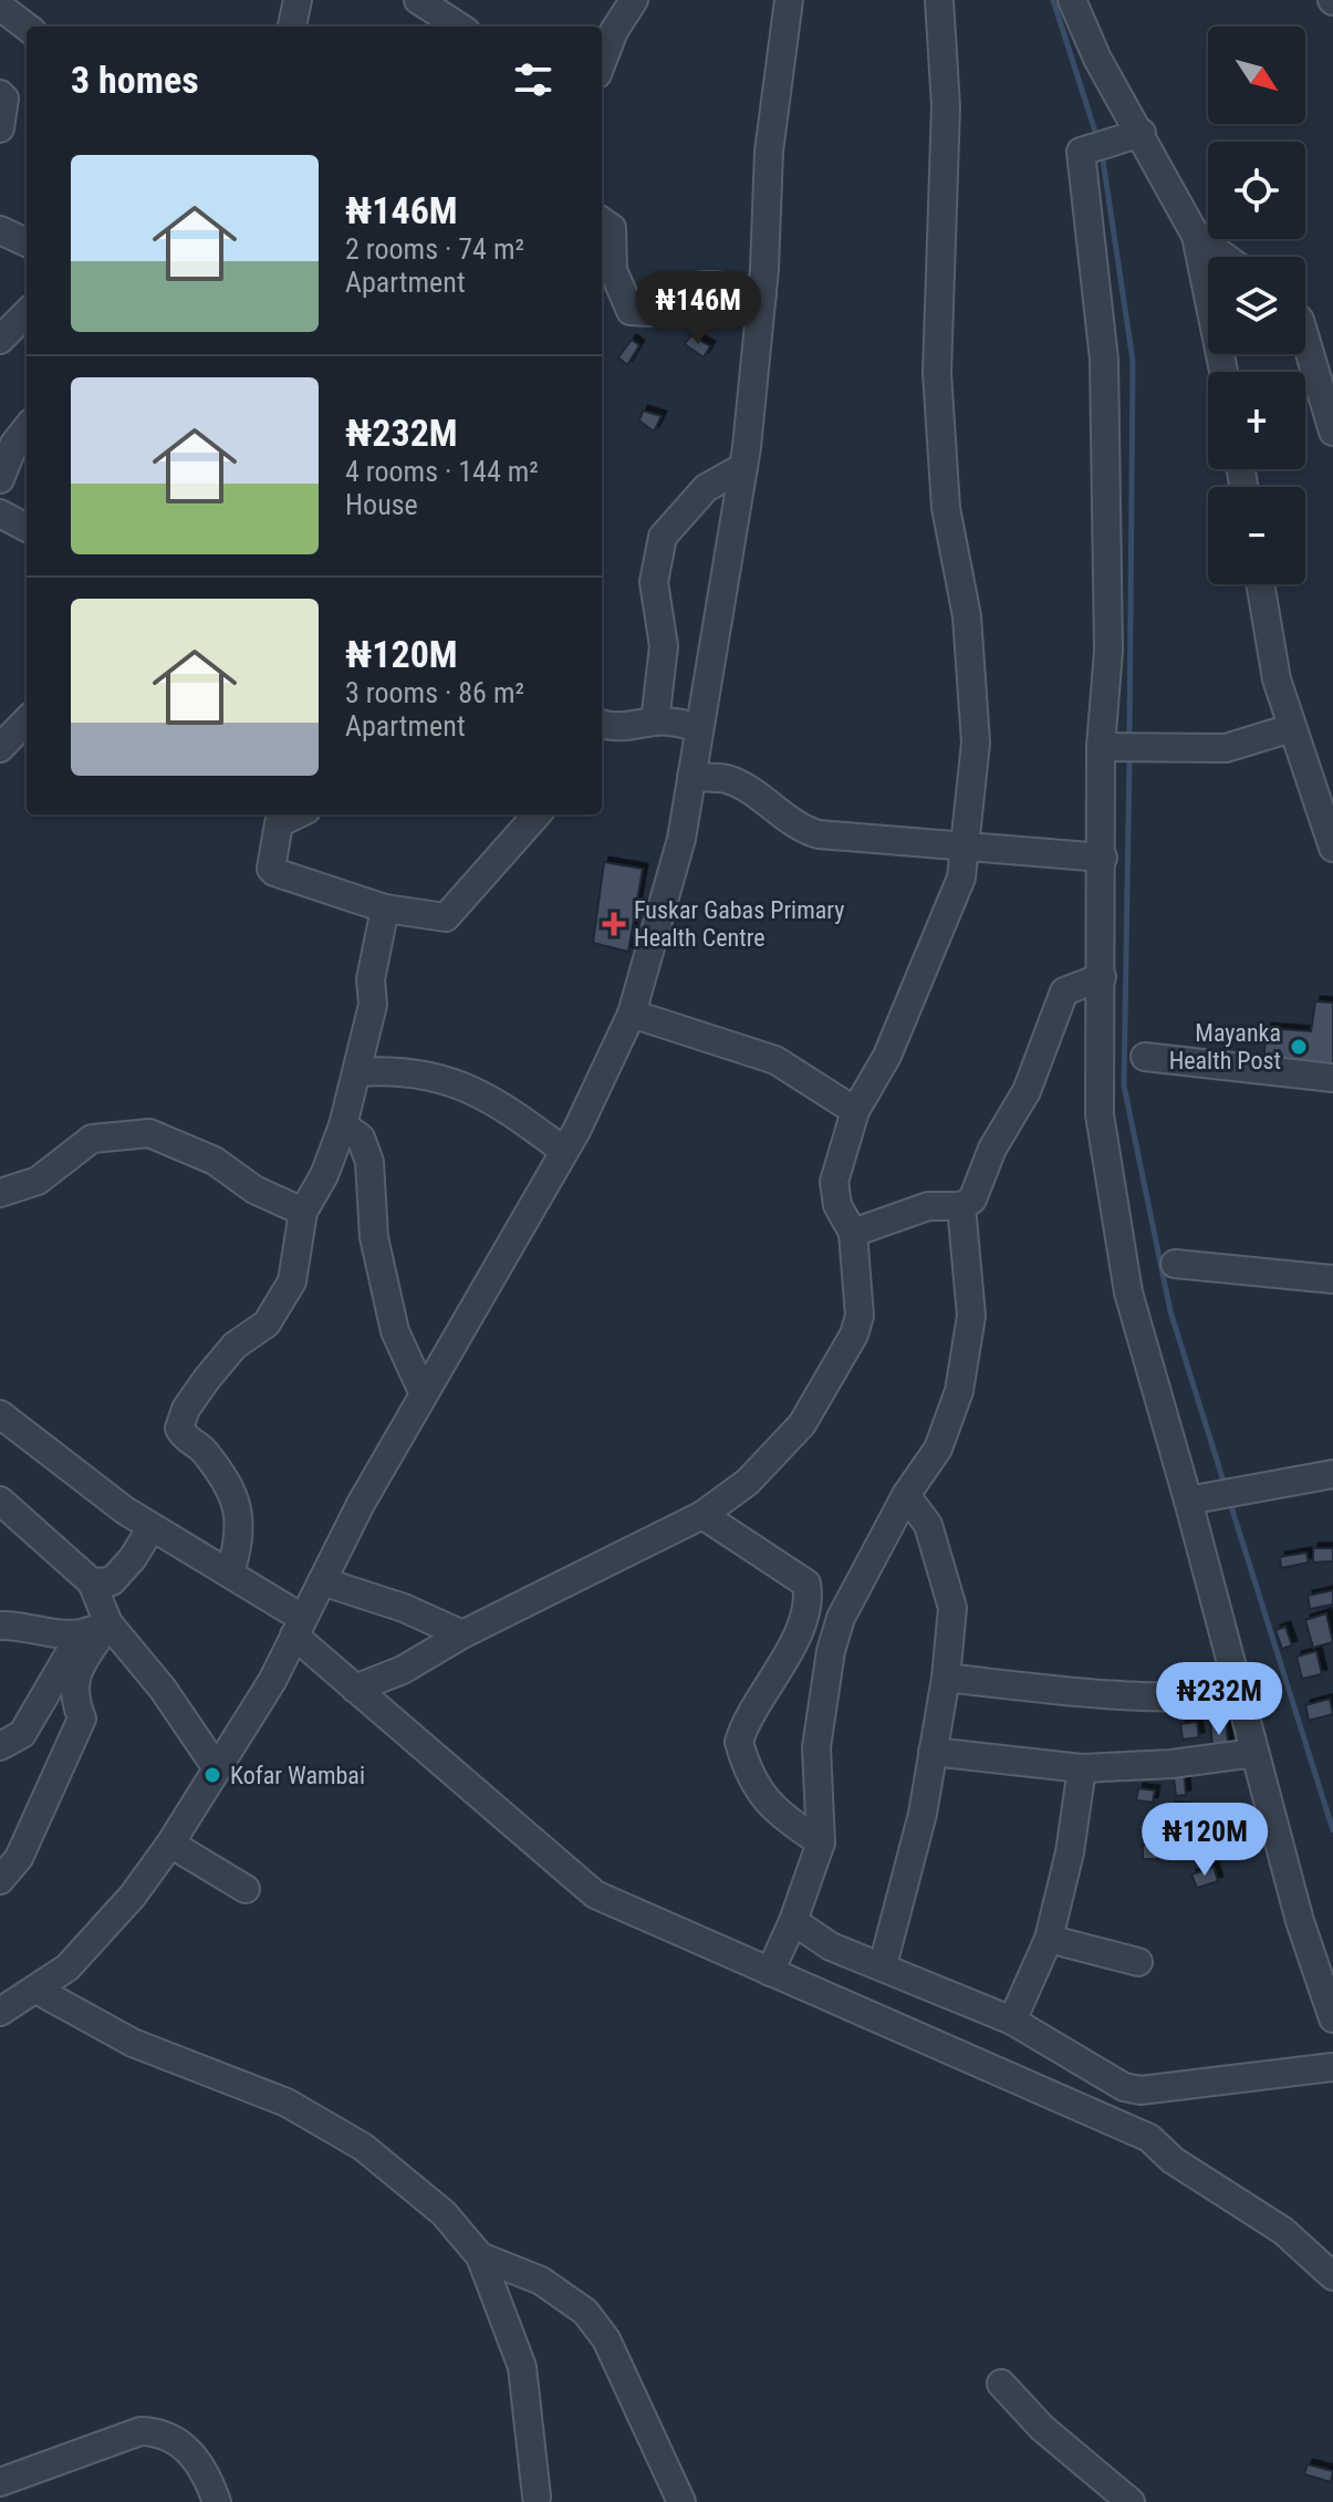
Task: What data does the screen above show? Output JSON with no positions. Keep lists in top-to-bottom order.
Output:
{
  "places": {
    "health": ["Fuskar Gabas Primary Health Centre"],
    "other": ["Mayanka Health Post", "Kofar Wambai"]
  },
  "north": "bottom right",
  "page": {
    "map_buttons": ["+", "−"],
    "heading": "3 homes",
    "list": [
      {
        "name": "₦146M",
        "note": "2 rooms · 74 m² · Apartment"
      },
      {
        "name": "₦232M",
        "note": "4 rooms · 144 m² · House"
      },
      {
        "name": "₦120M",
        "note": "3 rooms · 86 m² · Apartment"
      }
    ],
    "price": ["₦146M", "₦232M", "₦120M"]
  }
}
